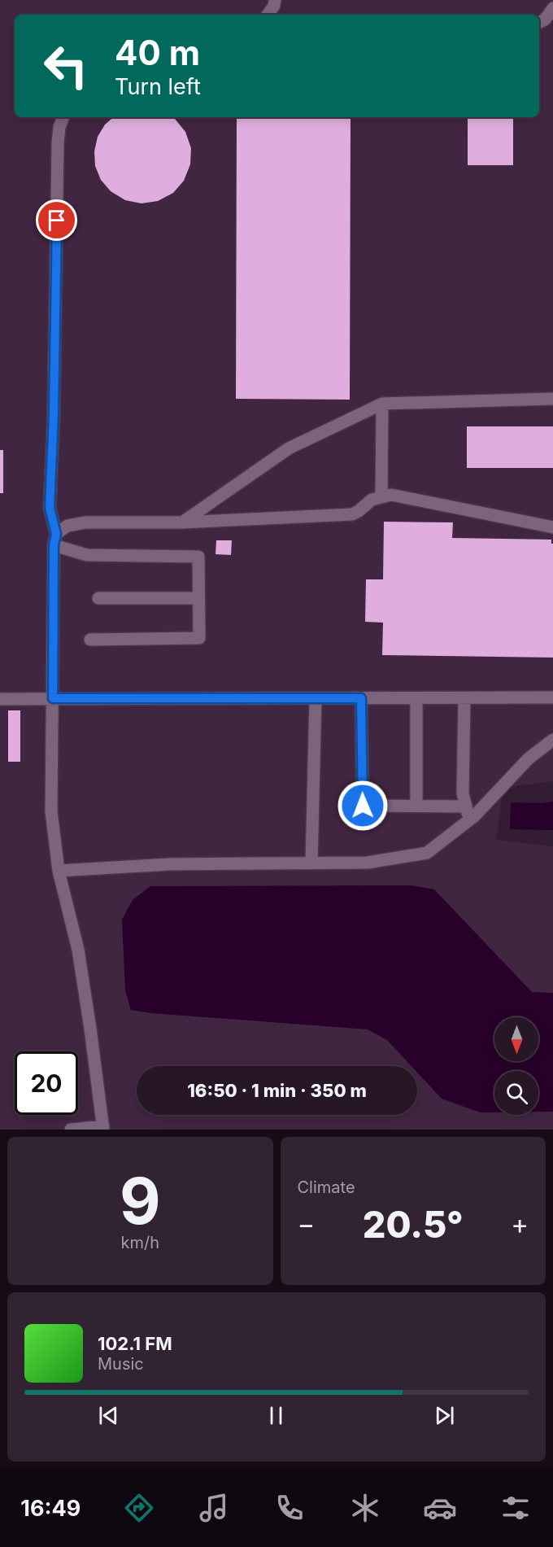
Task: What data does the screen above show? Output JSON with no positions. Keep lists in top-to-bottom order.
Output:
{
  "north": "bottom",
  "page": {
    "turn": ["40 m", "Turn left"],
    "limit": "20",
    "trip": "16:50 · 1 min · 350 m",
    "tile": [
      ["9", "km/h"],
      "Climate"
    ],
    "heat": ["−", "20.5°", "+"],
    "song": ["102.1 FM", "Music"],
    "tabs": "16:49"
  }
}
